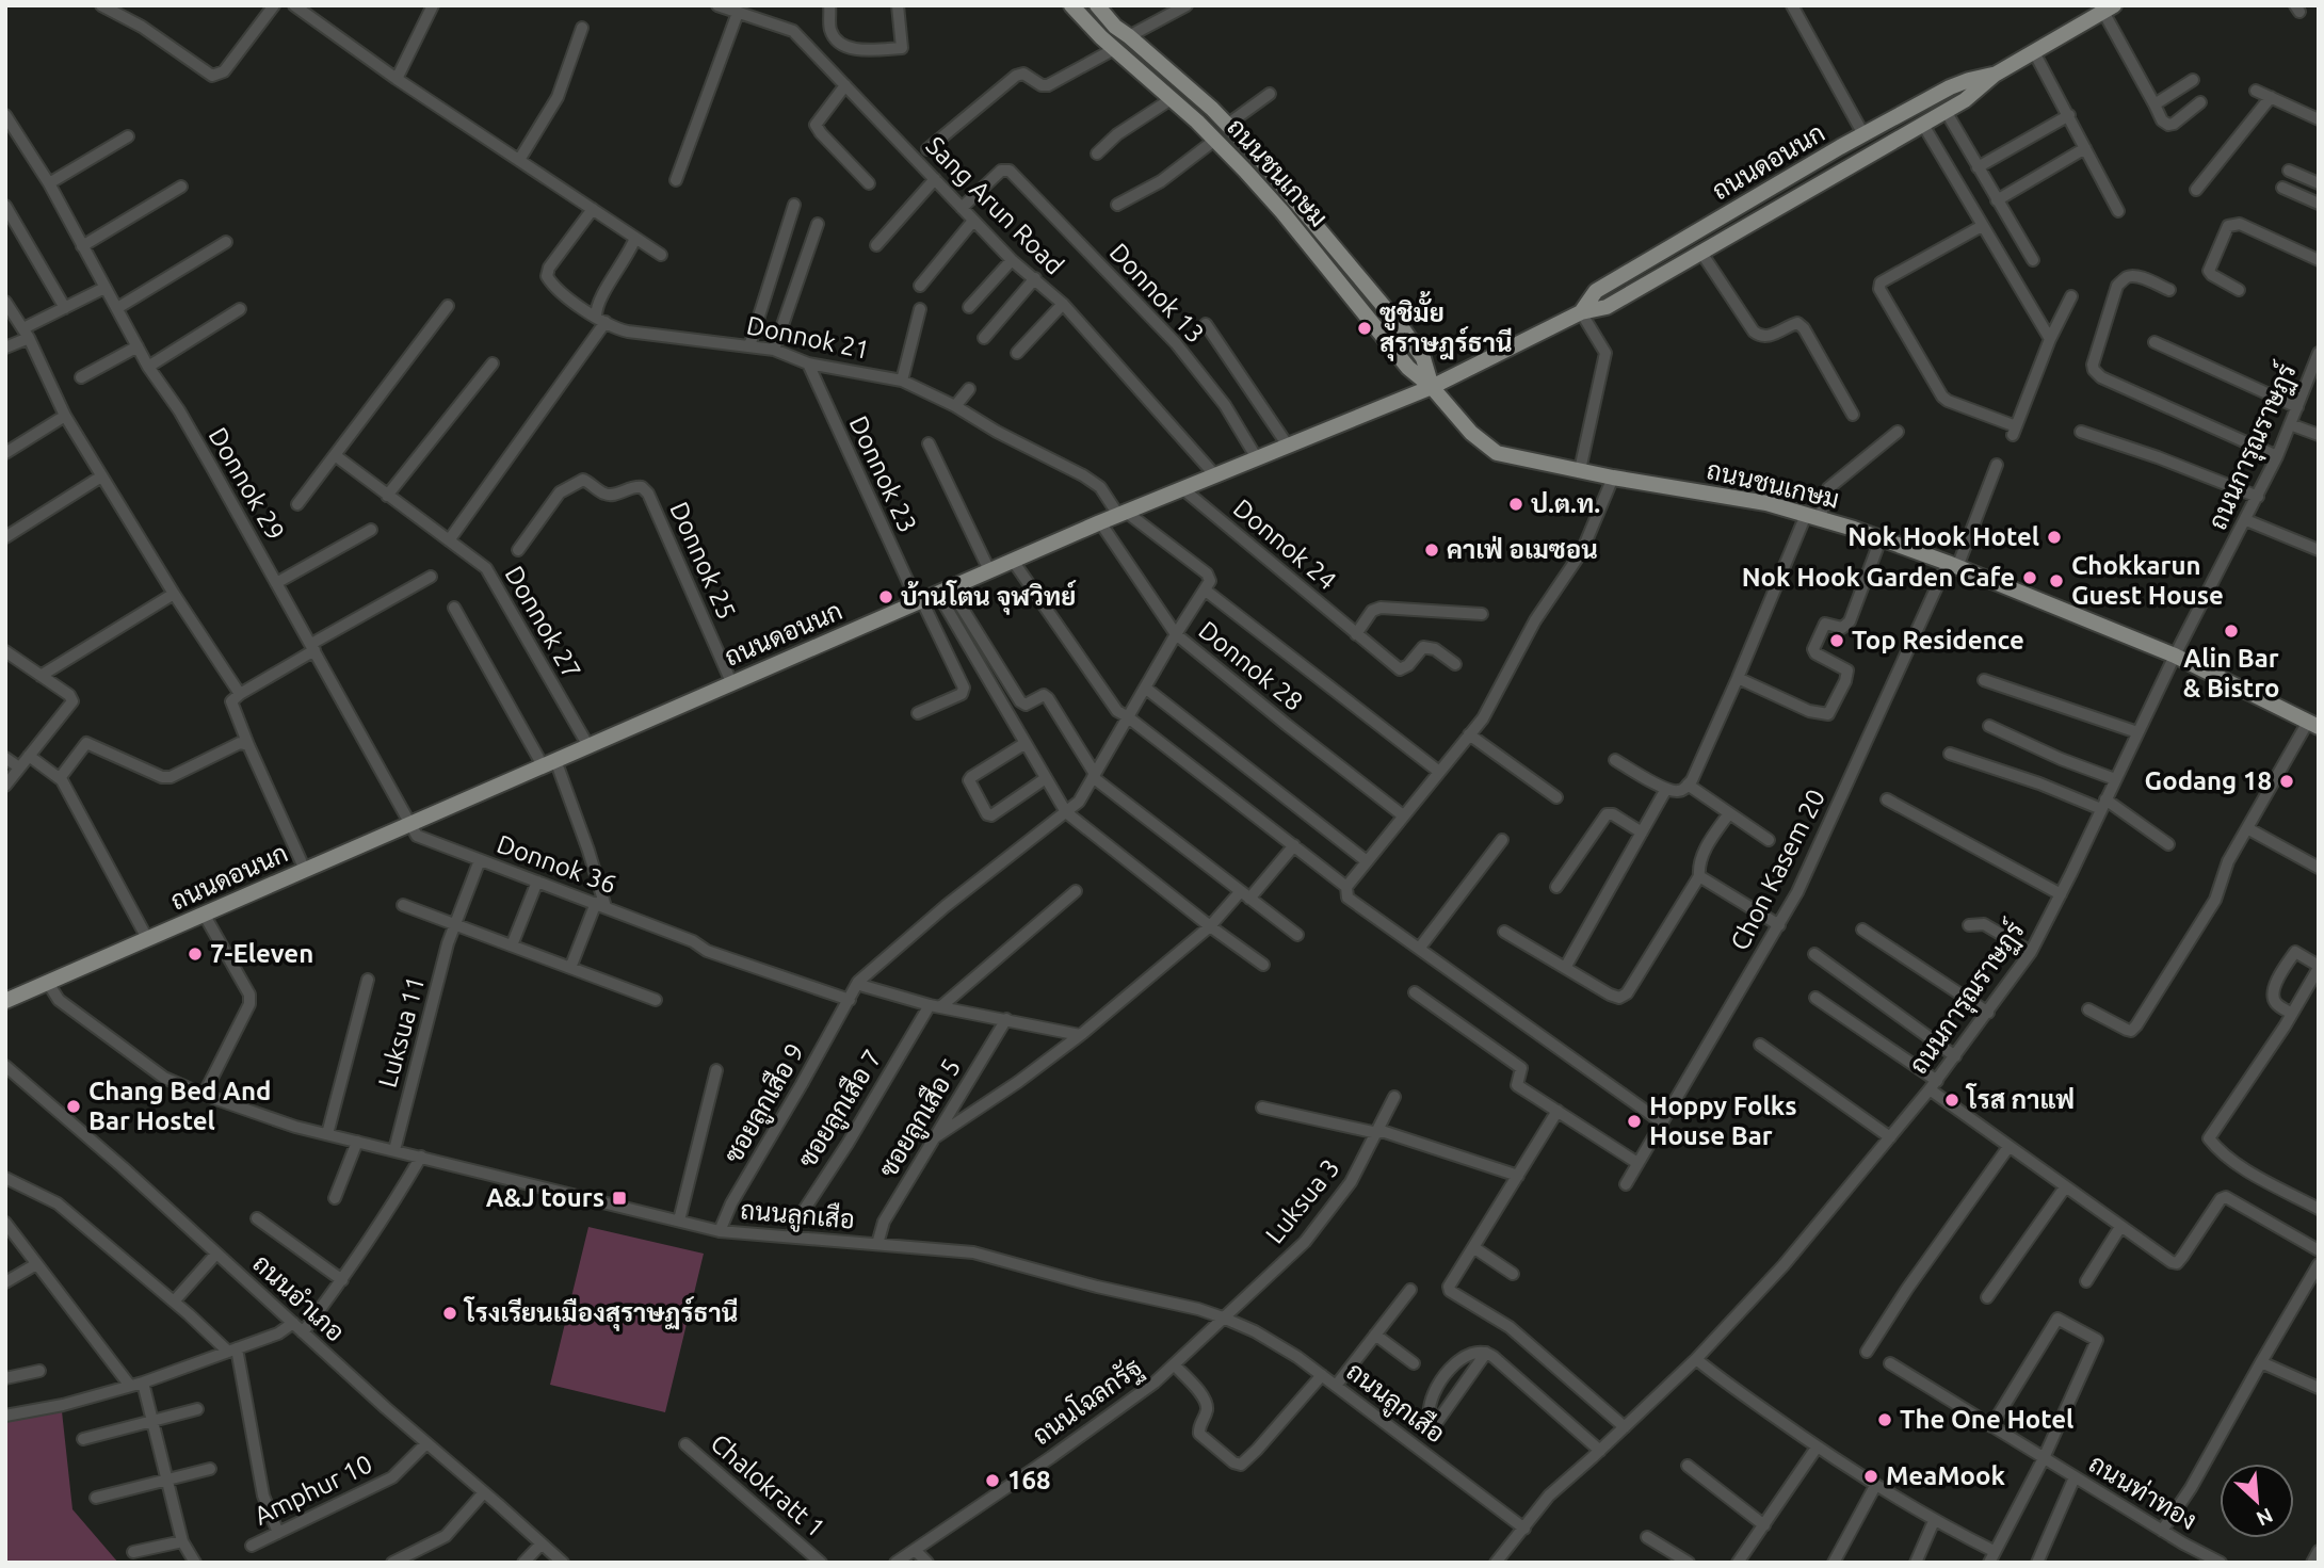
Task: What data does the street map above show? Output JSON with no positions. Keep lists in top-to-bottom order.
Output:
{
  "streets": {
    "main road": ["ถนนดอนนก", "ถนนชนเกษม"],
    "street": [
      "Sang Arun Road",
      "Donnok 13",
      "Donnok 21",
      "ถนนการุณราษฏร์",
      "Donnok 23",
      "Donnok 29",
      "Donnok 24",
      "Donnok 25",
      "Donnok 27",
      "Donnok 28",
      "Donnok 36",
      "Chon Kasem 20",
      "Luksua 11",
      "ซอยลูกเสือ 9",
      "ซอยลูกเสือ 7",
      "ซอยลูกเสือ 5",
      "Luksua 3",
      "ถนนลูกเสือ",
      "ถนนอำเภอ",
      "ถนนโฉลกรัฐ",
      "Chalokratt 1",
      "Amphur 10",
      "ถนนท่าทอง"
    ]
  },
  "crossings": [
    ["ถนนดอนนก", "ถนนชนเกษม"],
    ["ถนนดอนนก", "Sang Arun Road"],
    ["ถนนดอนนก", "Donnok 13"],
    ["ถนนดอนนก", "Donnok 21"],
    ["ถนนดอนนก", "Donnok 23"],
    ["ถนนดอนนก", "Donnok 29"],
    ["ถนนดอนนก", "Donnok 24"],
    ["ถนนดอนนก", "Donnok 25"],
    ["ถนนดอนนก", "Donnok 27"],
    ["ถนนดอนนก", "Donnok 28"],
    ["ถนนดอนนก", "Donnok 36"],
    ["ถนนดอนนก", "ถนนลูกเสือ"],
    ["ถนนชนเกษม", "ถนนการุณราษฏร์"],
    ["ถนนชนเกษม", "Chon Kasem 20"],
    ["Sang Arun Road", "Donnok 13"],
    ["Donnok 21", "Donnok 23"],
    ["ถนนการุณราษฏร์", "ถนนลูกเสือ"],
    ["Donnok 29", "Donnok 36"],
    ["Donnok 36", "Luksua 11"],
    ["Donnok 36", "ซอยลูกเสือ 9"],
    ["Luksua 11", "ถนนลูกเสือ"],
    ["ซอยลูกเสือ 9", "ถนนลูกเสือ"],
    ["ซอยลูกเสือ 7", "ถนนลูกเสือ"],
    ["ซอยลูกเสือ 5", "ถนนลูกเสือ"],
    ["Luksua 3", "ถนนลูกเสือ"],
    ["Luksua 3", "ถนนโฉลกรัฐ"],
    ["ถนนลูกเสือ", "ถนนโฉลกรัฐ"],
    ["ถนนอำเภอ", "Amphur 10"]
  ],
  "places": {
    "other": [
      "ซูชิมั้ย สุราษฎร์ธานี",
      "ป.ต.ท.",
      "Nok Hook Hotel",
      "คาเฟ่ อเมซอน",
      "Nok Hook Garden Cafe",
      "Chokkarun Guest House",
      "บ้านโตน จุฬวิทย์",
      "Alin Bar & Bistro",
      "Top Residence",
      "Godang 18",
      "7-Eleven",
      "โรส กาแฟ",
      "Chang Bed And Bar Hostel",
      "Hoppy Folks House Bar",
      "โรงเรียนเมืองสุราษฏร์ธานี",
      "The One Hotel",
      "MeaMook",
      "168"
    ],
    "transit": ["A&J tours"]
  },
  "north": "bottom right"
}
